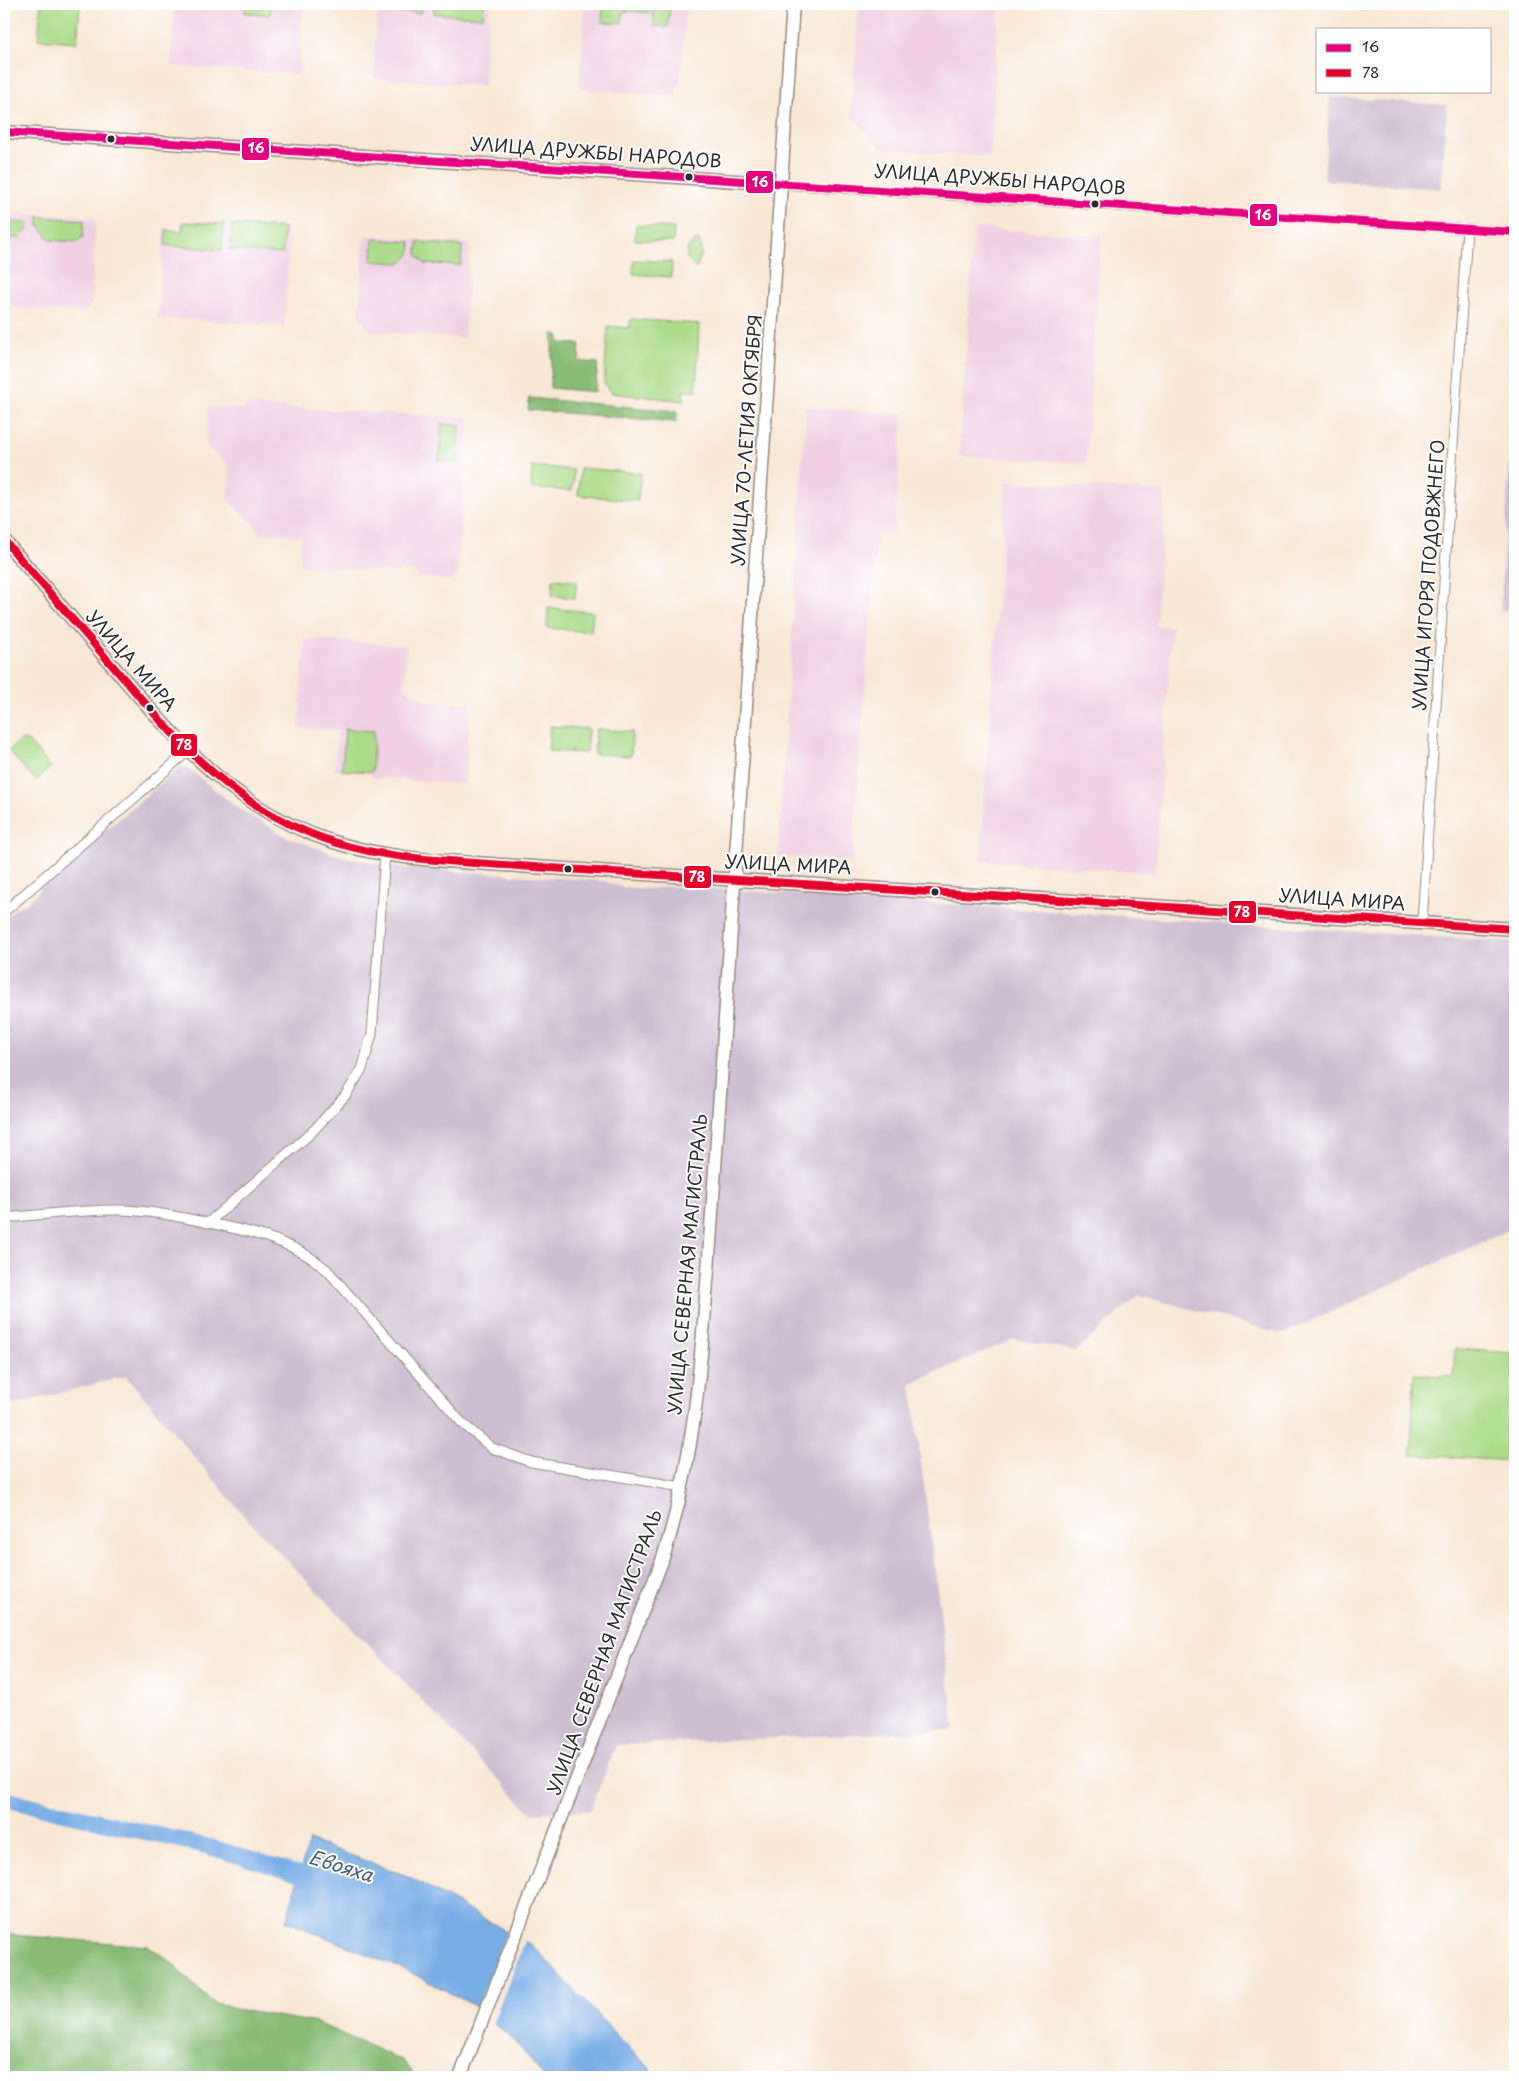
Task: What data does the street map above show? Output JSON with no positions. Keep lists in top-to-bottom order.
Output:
{
  "streets": {
    "street": [
      "УЛИЦА ДРУЖБЫ НАРОДОВ",
      "УЛИЦА 70-ЛЕТИЯ ОКТЯБРЯ",
      "УЛИЦА ИГОРЯ ПОДОВЖНЕГО",
      "УЛИЦА МИРА",
      "УЛИЦА СЕВЕРНАЯ МАГИСТРАЛЬ"
    ]
  },
  "crossings": [
    ["УЛИЦА ДРУЖБЫ НАРОДОВ", "УЛИЦА 70-ЛЕТИЯ ОКТЯБРЯ"],
    ["УЛИЦА ДРУЖБЫ НАРОДОВ", "УЛИЦА ИГОРЯ ПОДОВЖНЕГО"],
    ["УЛИЦА 70-ЛЕТИЯ ОКТЯБРЯ", "УЛИЦА МИРА"],
    ["УЛИЦА 70-ЛЕТИЯ ОКТЯБРЯ", "УЛИЦА СЕВЕРНАЯ МАГИСТРАЛЬ"],
    ["УЛИЦА ИГОРЯ ПОДОВЖНЕГО", "УЛИЦА МИРА"],
    ["УЛИЦА МИРА", "УЛИЦА СЕВЕРНАЯ МАГИСТРАЛЬ"]
  ],
  "water": ["Евояха"],
  "lines": ["transit line 16", "transit line 78"],
  "legend": ["16", "78"]
}
